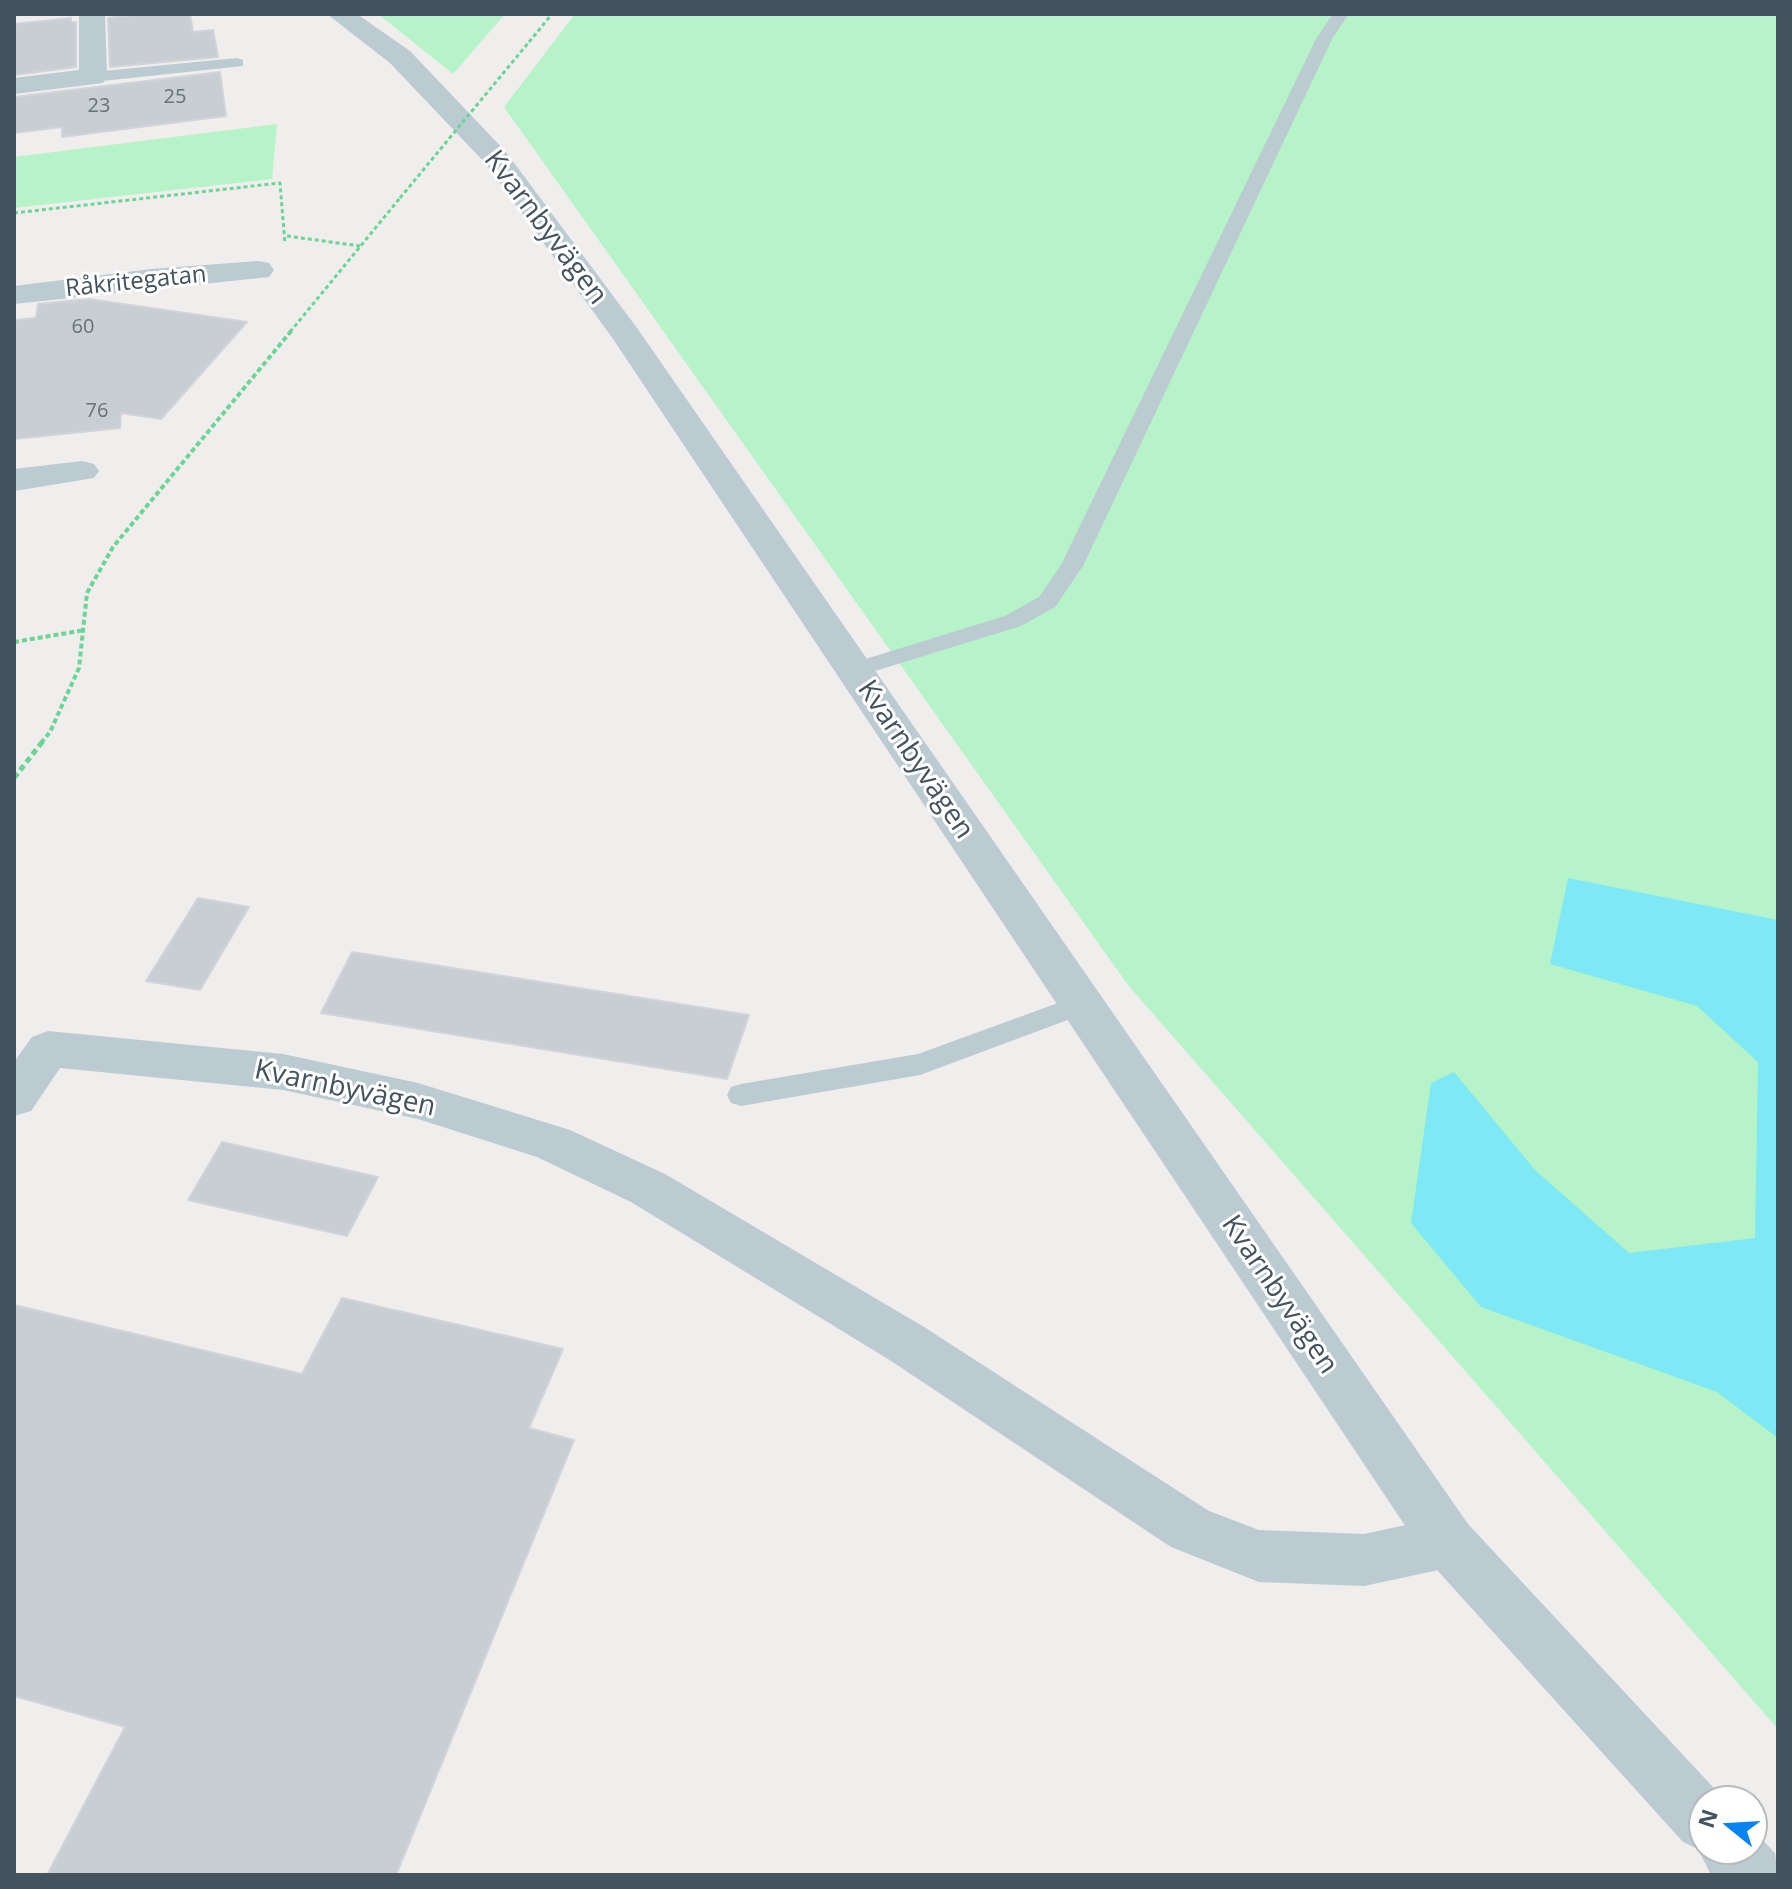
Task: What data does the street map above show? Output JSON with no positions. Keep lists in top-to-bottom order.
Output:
{
  "streets": {
    "street": ["Kvarnbyvägen", "Råkritegatan"]
  },
  "house_numbers": [
    "25",
    "23",
    "60",
    "76"
  ],
  "north": "left"
}
